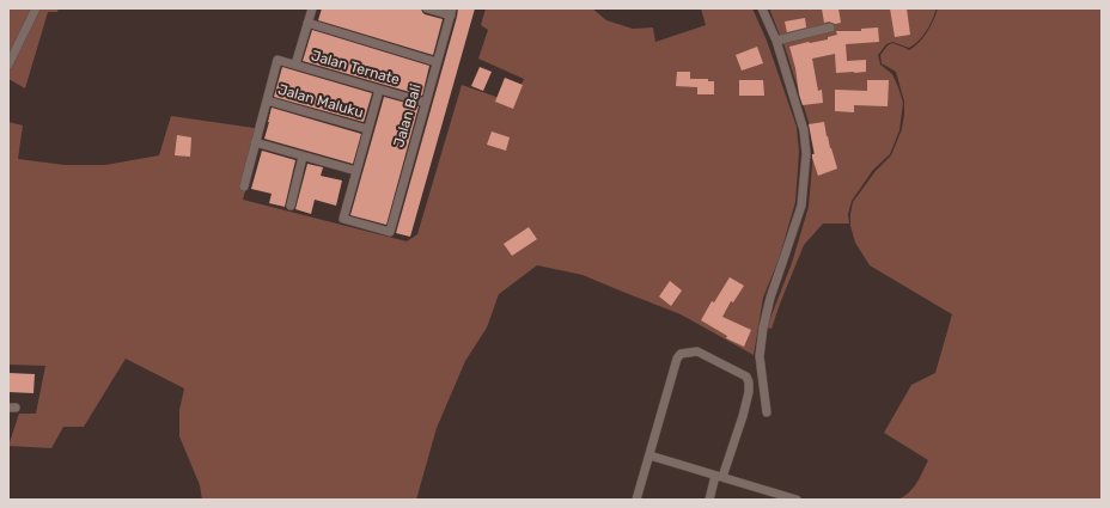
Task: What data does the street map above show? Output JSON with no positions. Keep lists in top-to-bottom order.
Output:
{
  "streets": {
    "street": ["Jalan Ternate", "Jalan Maluku", "Jalan Bali"]
  },
  "crossings": [
    ["Jalan Ternate", "Jalan Maluku"],
    ["Jalan Ternate", "Jalan Bali"]
  ]
}
